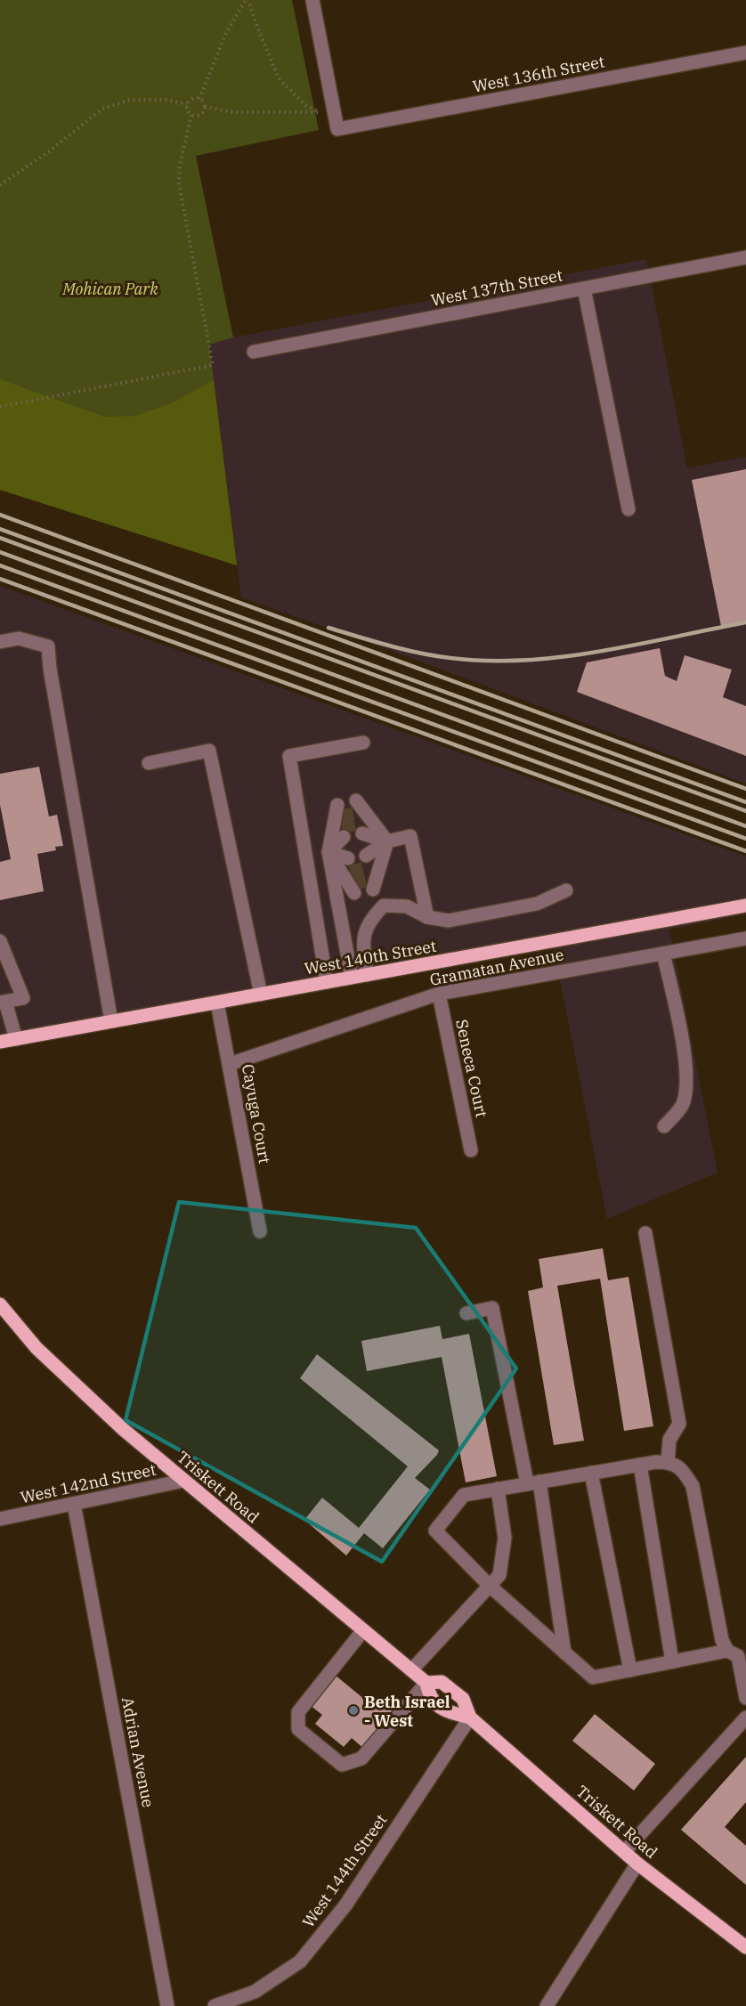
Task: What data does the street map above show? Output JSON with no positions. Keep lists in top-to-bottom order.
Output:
{
  "streets": {
    "main road": ["West 140th Street", "Triskett Road"],
    "street": [
      "West 136th Street",
      "West 137th Street",
      "Gramatan Avenue",
      "Seneca Court",
      "Cayuga Court",
      "West 142nd Street",
      "Adrian Avenue",
      "West 144th Street"
    ]
  },
  "crossings": [
    ["West 140th Street", "Cayuga Court"],
    ["Gramatan Avenue", "Seneca Court"],
    ["Gramatan Avenue", "Cayuga Court"],
    ["West 142nd Street", "Triskett Road"],
    ["West 142nd Street", "Adrian Avenue"],
    ["Triskett Road", "West 144th Street"]
  ],
  "parks": ["Mohican Park"],
  "places": ["Beth Israel - West"]
}
